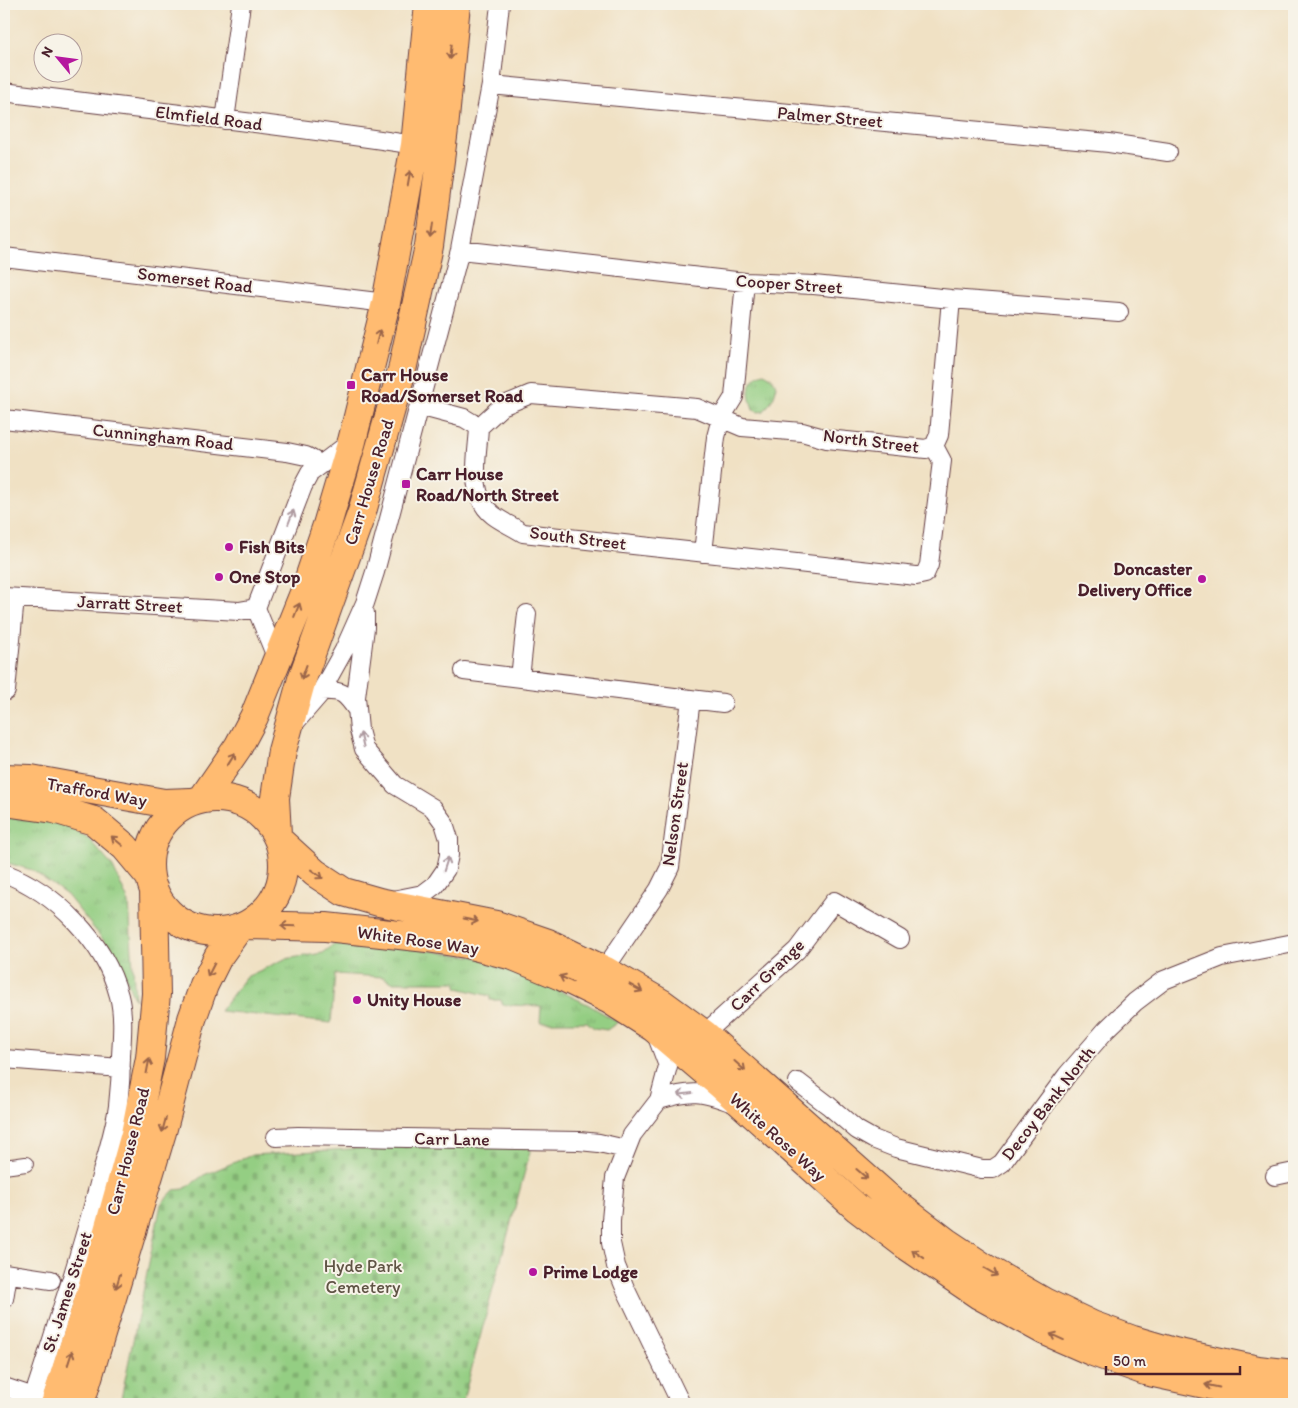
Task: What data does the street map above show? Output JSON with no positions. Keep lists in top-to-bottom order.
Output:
{
  "streets": {
    "highway": ["Carr House Road", "Trafford Way", "White Rose Way"],
    "street": [
      "Palmer Street",
      "Elmfield Road",
      "Somerset Road",
      "Cooper Street",
      "Cunningham Road",
      "North Street",
      "South Street",
      "Jarratt Street",
      "Nelson Street",
      "Carr Grange",
      "Decoy Bank North",
      "Carr Lane",
      "St. James Street"
    ]
  },
  "crossings": [
    ["Elmfield Road", "Carr House Road"],
    ["Somerset Road", "Carr House Road"],
    ["Cooper Street", "North Street"],
    ["North Street", "South Street"],
    ["Carr House Road", "Trafford Way"],
    ["Carr House Road", "White Rose Way"],
    ["Carr House Road", "St. James Street"],
    ["Trafford Way", "White Rose Way"],
    ["Nelson Street", "White Rose Way"],
    ["White Rose Way", "Carr Grange"]
  ],
  "parks": ["Hyde Park Cemetery"],
  "places": {
    "transit": ["Carr House Road/Somerset Road", "Carr House Road/North Street"],
    "other": [
      "Fish Bits",
      "One Stop",
      "Doncaster Delivery Office",
      "Unity House",
      "Prime Lodge"
    ]
  },
  "scale_bar": "50 m",
  "north": "top left"
}
